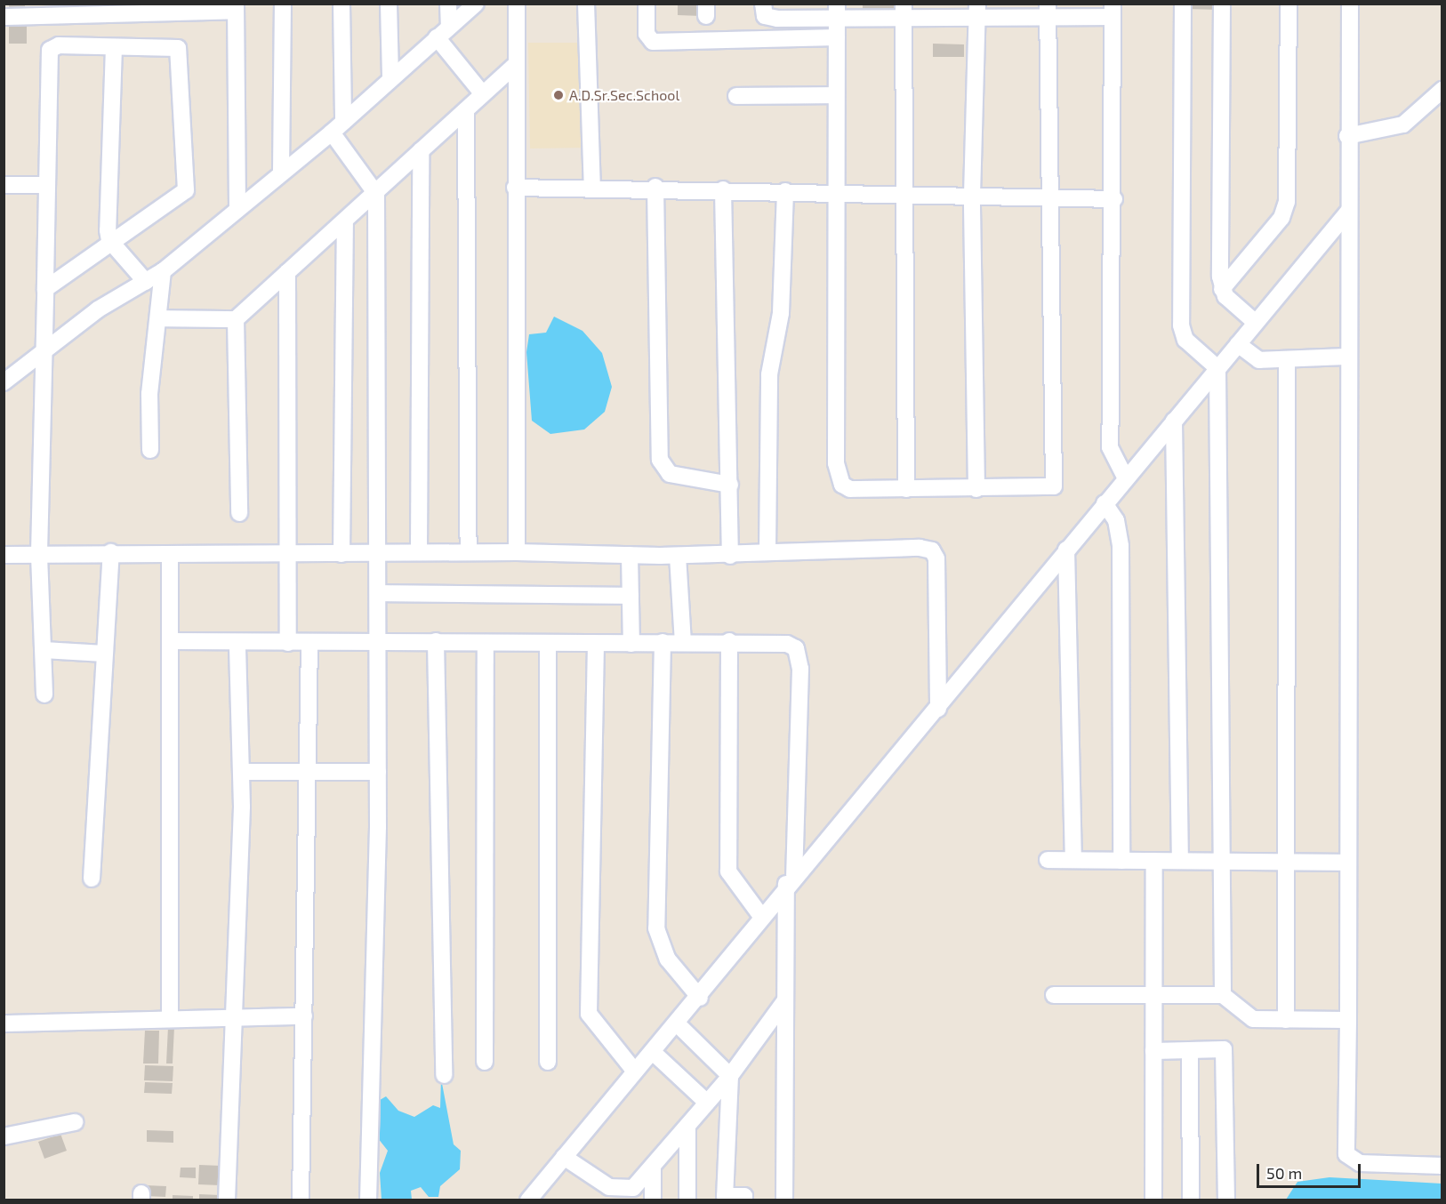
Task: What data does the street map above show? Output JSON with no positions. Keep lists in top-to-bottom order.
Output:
{
  "places": ["A.D.Sr.Sec.School"],
  "scale_bar": "50 m"
}
